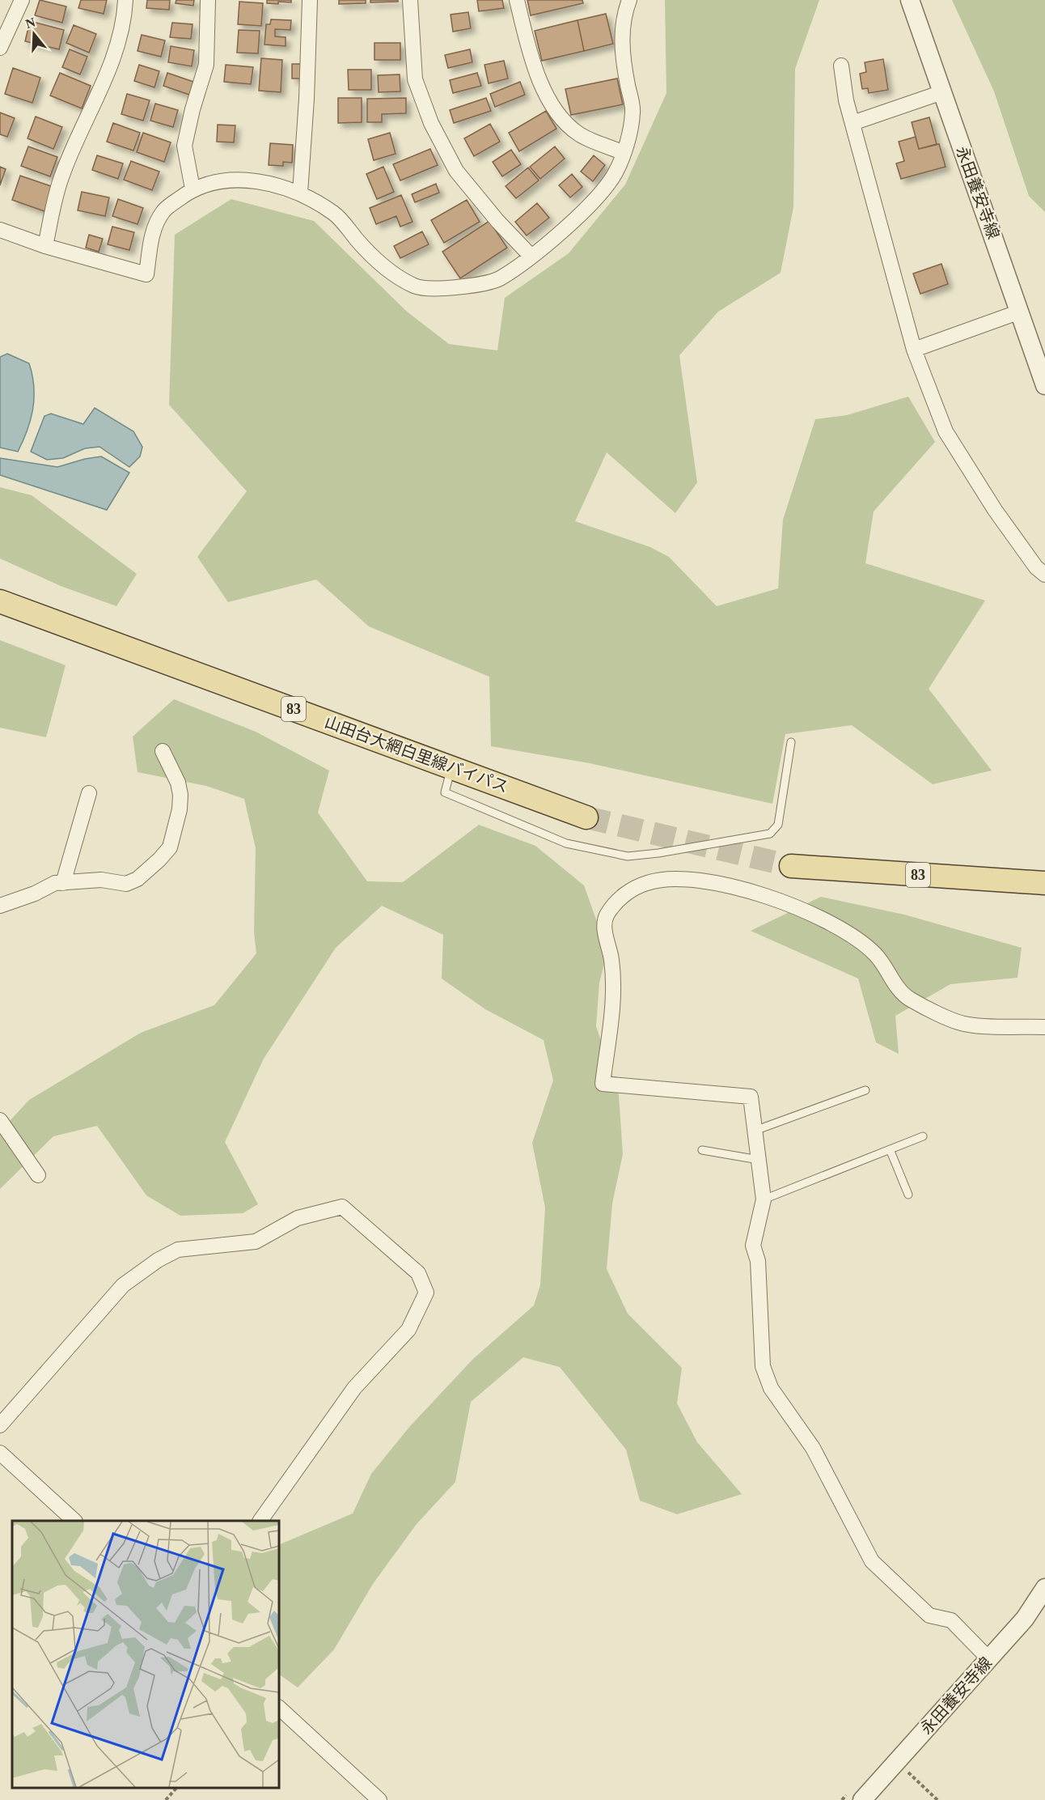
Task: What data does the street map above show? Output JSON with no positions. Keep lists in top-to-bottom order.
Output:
{
  "streets": {
    "main road": ["83", "山田台大網白里線バイパス"],
    "street": ["永田養安寺線"]
  },
  "north": "top"
}
